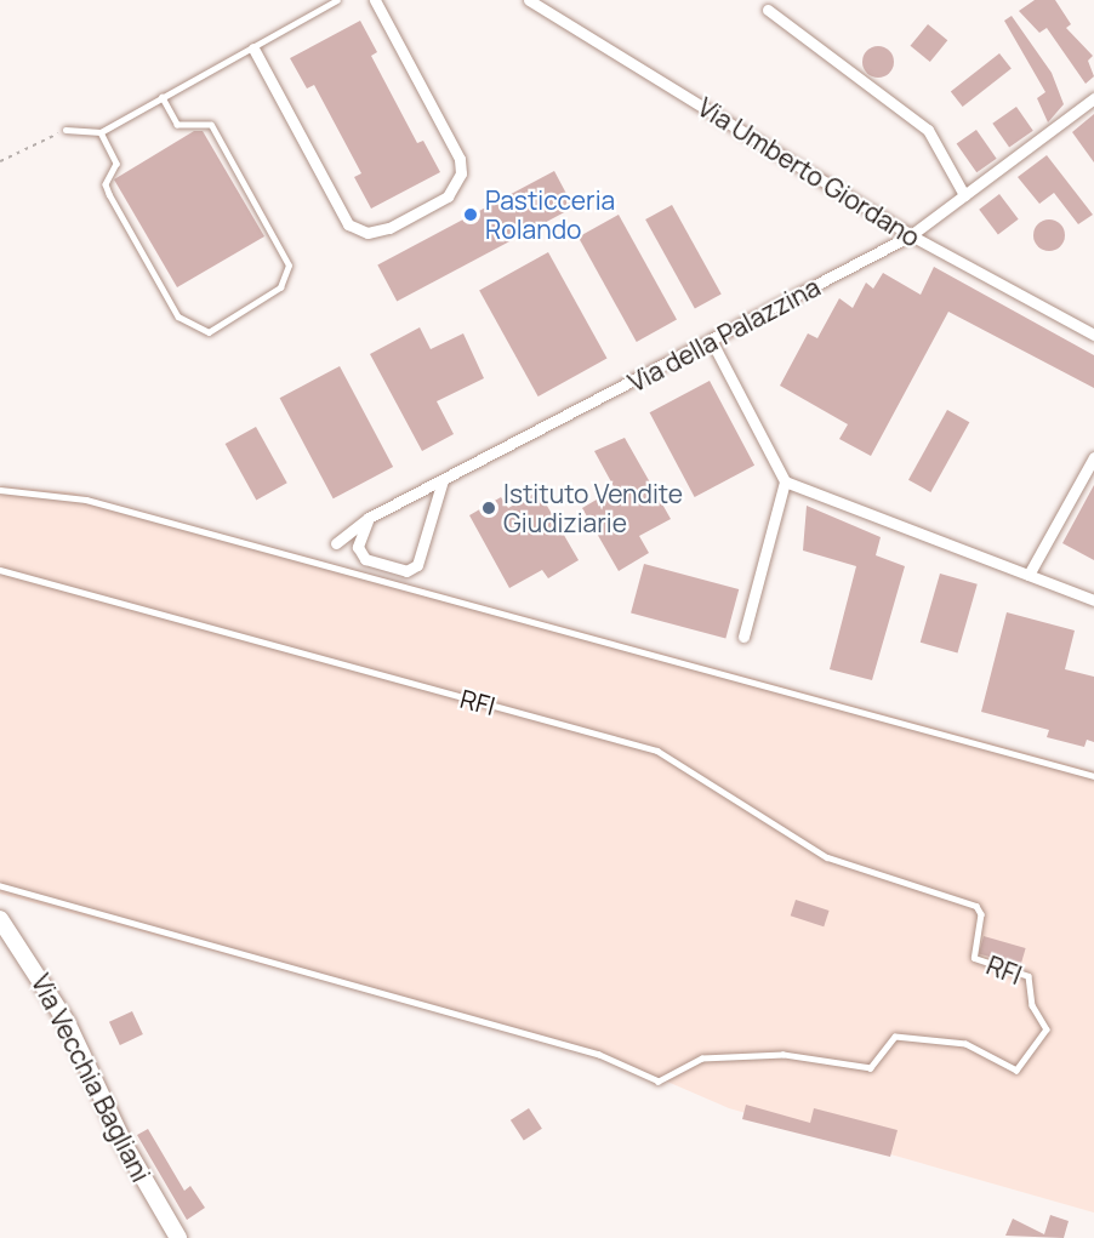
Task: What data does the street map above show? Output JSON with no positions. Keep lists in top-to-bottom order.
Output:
{
  "streets": {
    "street": ["Via Umberto Giordano", "Via della Palazzina", "Via Vecchia Bagliani"],
    "lane": ["RFI"]
  },
  "crossings": [
    ["Via Umberto Giordano", "Via della Palazzina"]
  ],
  "places": ["Pasticceria Rolando", "Istituto Vendite Giudiziarie"]
}
